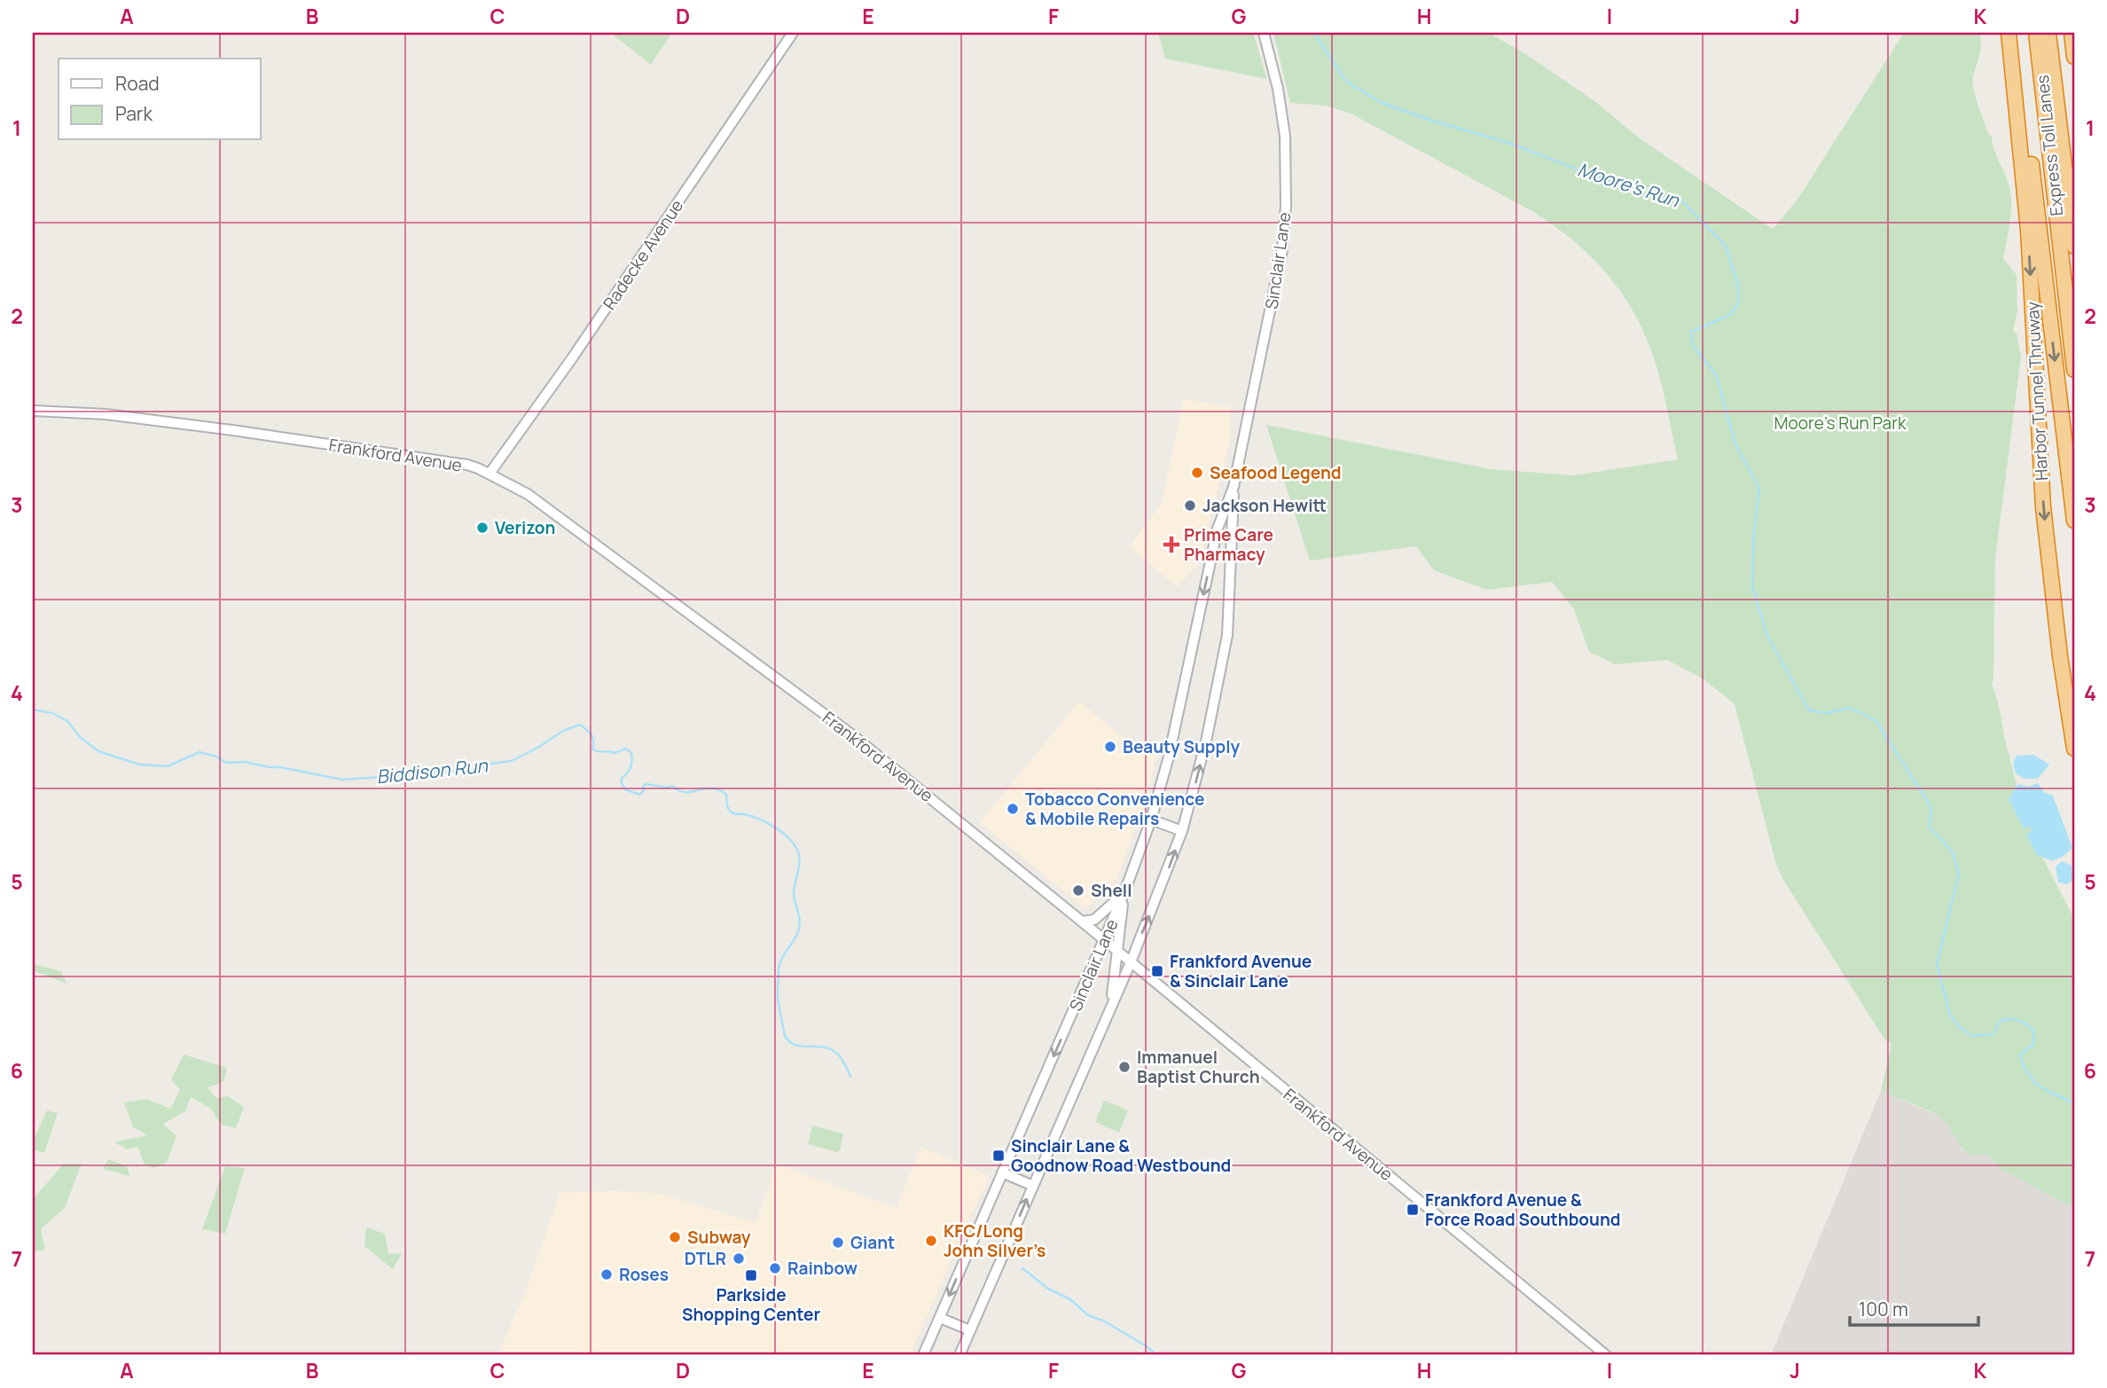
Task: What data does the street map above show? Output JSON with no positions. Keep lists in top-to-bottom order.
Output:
{
  "streets": {
    "highway": ["Express Toll Lanes", "Harbor Tunnel Thruway"],
    "street": ["Radecke Avenue", "Sinclair Lane", "Frankford Avenue"]
  },
  "crossings": [
    ["Radecke Avenue", "Frankford Avenue"],
    ["Sinclair Lane", "Frankford Avenue"]
  ],
  "water": ["Moore's Run", "Biddison Run"],
  "parks": ["Moore's Run Park"],
  "places": {
    "other": [
      "Seafood Legend",
      "Jackson Hewitt",
      "Verizon",
      "Beauty Supply",
      "Tobacco Convenience & Mobile Repairs",
      "Shell",
      "Immanuel Baptist Church",
      "Subway",
      "KFC/Long John Silver’s",
      "Giant",
      "DTLR",
      "Rainbow",
      "Roses"
    ],
    "health": ["Prime Care Pharmacy"],
    "transit": [
      "Frankford Avenue & Sinclair Lane",
      "Sinclair Lane & Goodnow Road Westbound",
      "Frankford Avenue & Force Road Southbound",
      "Parkside Shopping Center"
    ]
  },
  "legend": ["Road", "Park"],
  "scale_bar": "100 m",
  "grid": {
    "columns": [
      "A",
      "B",
      "C",
      "D",
      "E",
      "F",
      "G",
      "H",
      "I",
      "J",
      "K"
    ],
    "rows": [
      "1",
      "2",
      "3",
      "4",
      "5",
      "6",
      "7"
    ]
  }
}
